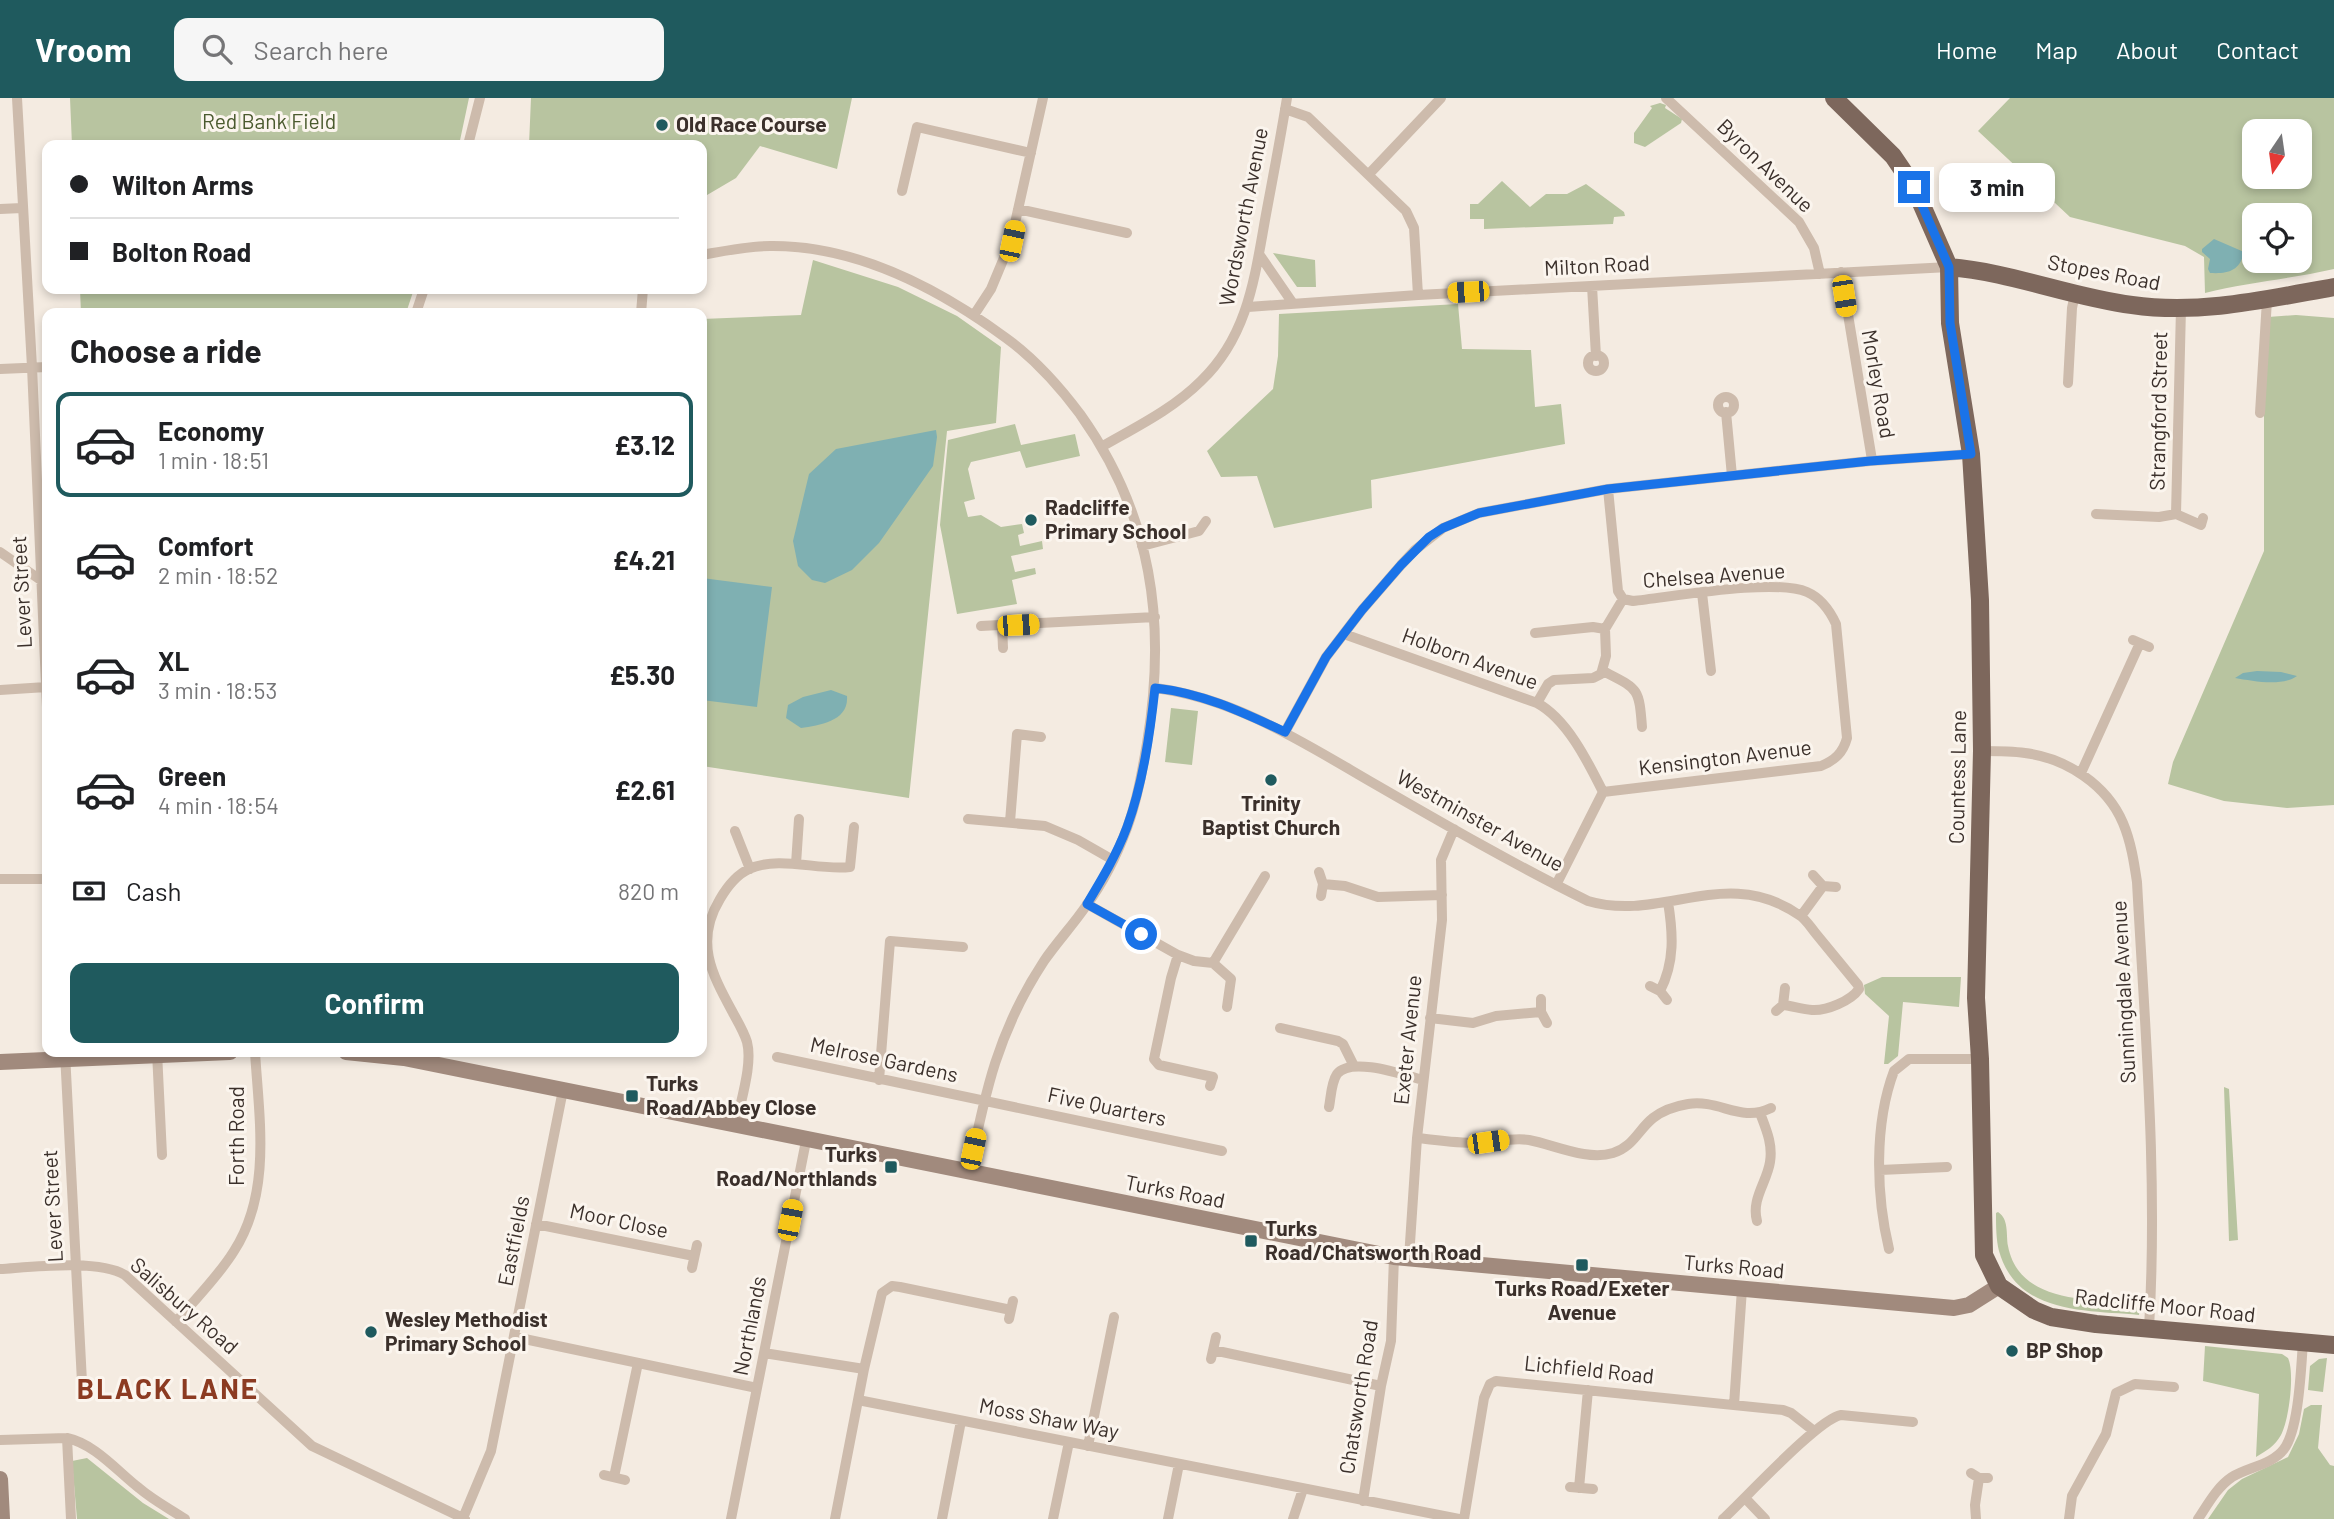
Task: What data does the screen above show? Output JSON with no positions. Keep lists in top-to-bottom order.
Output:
{
  "streets": {
    "main road": ["Stopes Road", "Countess Lane", "Radcliffe Moor Road"],
    "street": [
      "Byron Avenue",
      "Wordsworth Avenue",
      "Milton Road",
      "Morley Road",
      "Strangford Street",
      "Chelsea Avenue",
      "Lever Street",
      "Holborn Avenue",
      "Kensington Avenue",
      "Westminster Avenue",
      "Sunningdale Avenue",
      "Exeter Avenue",
      "Melrose Gardens",
      "Five Quarters",
      "Forth Road",
      "Turks Road",
      "Moor Close",
      "Eastfields",
      "Salisbury Road",
      "Northlands",
      "Lichfield Road",
      "Chatsworth Road",
      "Moss Shaw Way"
    ]
  },
  "crossings": [
    ["Byron Avenue", "Milton Road"],
    ["Wordsworth Avenue", "Milton Road"],
    ["Milton Road", "Stopes Road"],
    ["Milton Road", "Morley Road"],
    ["Milton Road", "Countess Lane"],
    ["Stopes Road", "Strangford Street"],
    ["Stopes Road", "Countess Lane"],
    ["Chelsea Avenue", "Kensington Avenue"],
    ["Lever Street", "Salisbury Road"],
    ["Holborn Avenue", "Kensington Avenue"],
    ["Countess Lane", "Sunningdale Avenue"],
    ["Countess Lane", "Turks Road"],
    ["Countess Lane", "Radcliffe Moor Road"],
    ["Westminster Avenue", "Exeter Avenue"],
    ["Sunningdale Avenue", "Radcliffe Moor Road"],
    ["Exeter Avenue", "Turks Road"],
    ["Exeter Avenue", "Chatsworth Road"],
    ["Melrose Gardens", "Five Quarters"],
    ["Forth Road", "Salisbury Road"],
    ["Turks Road", "Eastfields"],
    ["Turks Road", "Radcliffe Moor Road"],
    ["Turks Road", "Northlands"],
    ["Turks Road", "Chatsworth Road"],
    ["Moor Close", "Eastfields"],
    ["Eastfields", "Salisbury Road"],
    ["Lichfield Road", "Moss Shaw Way"],
    ["Chatsworth Road", "Moss Shaw Way"]
  ],
  "districts": ["BLACK LANE"],
  "parks": ["Red Bank Field"],
  "places": {
    "other": [
      "Old Race Course",
      "Radcliffe Primary School",
      "Trinity Baptist Church",
      "Wesley Methodist Primary School",
      "BP Shop"
    ],
    "transit": [
      "Turks Road/Abbey Close",
      "Turks Road/Northlands",
      "Turks Road/Chatsworth Road",
      "Turks Road/Exeter Avenue"
    ]
  },
  "north": "bottom",
  "page": {
    "header": "Vroom",
    "search": "Search here",
    "nav": [
      "Home",
      "Map",
      "About",
      "Contact"
    ],
    "banner": ["Wilton Arms", "Bolton Road"],
    "bubble": "3 min",
    "heading": "Choose a ride",
    "list": [
      {
        "name": "Economy",
        "note": "1 min · 18:51",
        "value": "£3.12"
      },
      {
        "name": "Comfort",
        "note": "2 min · 18:52",
        "value": "£4.21"
      },
      {
        "name": "XL",
        "note": "3 min · 18:53",
        "value": "£5.30"
      },
      {
        "name": "Green",
        "note": "4 min · 18:54",
        "value": "£2.61"
      }
    ],
    "pay": ["Cash", "820 m"],
    "buttons": "Confirm"
  }
}
